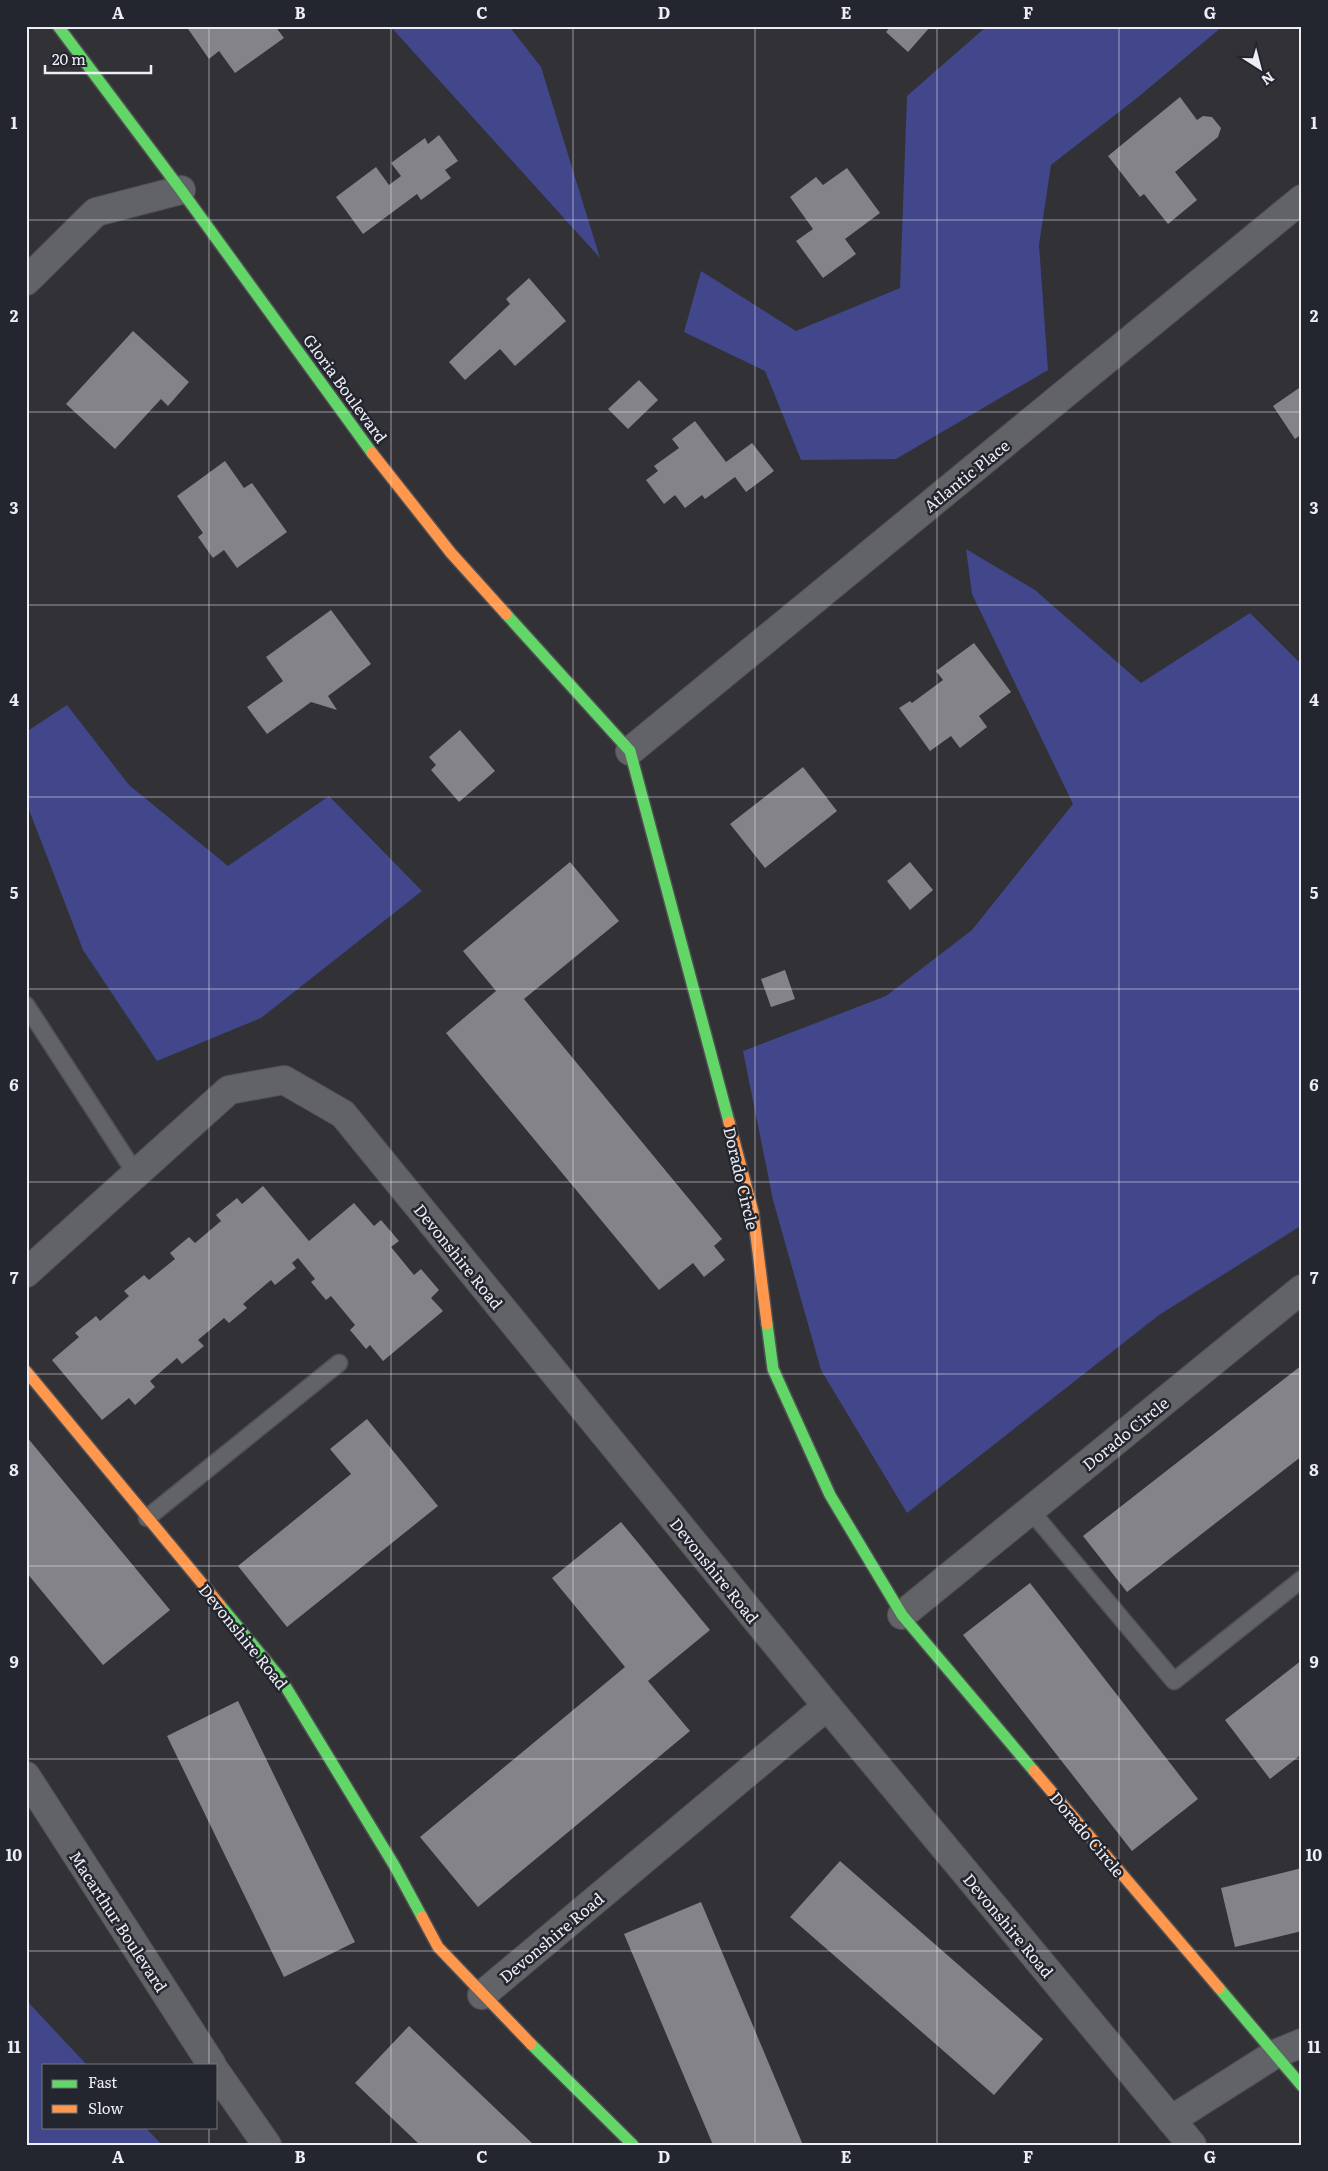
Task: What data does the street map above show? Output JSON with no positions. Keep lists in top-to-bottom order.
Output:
{
  "streets": {
    "street": [
      "Gloria Boulevard",
      "Atlantic Place",
      "Dorado Circle",
      "Devonshire Road",
      "Macarthur Boulevard"
    ]
  },
  "crossings": [
    ["Gloria Boulevard", "Atlantic Place"],
    ["Gloria Boulevard", "Dorado Circle"],
    ["Atlantic Place", "Dorado Circle"]
  ],
  "legend": ["Fast", "Slow"],
  "scale_bar": "20 m",
  "north": "bottom right",
  "grid": {
    "columns": [
      "A",
      "B",
      "C",
      "D",
      "E",
      "F",
      "G"
    ],
    "rows": [
      "1",
      "2",
      "3",
      "4",
      "5",
      "6",
      "7",
      "8",
      "9",
      "10",
      "11"
    ]
  }
}
